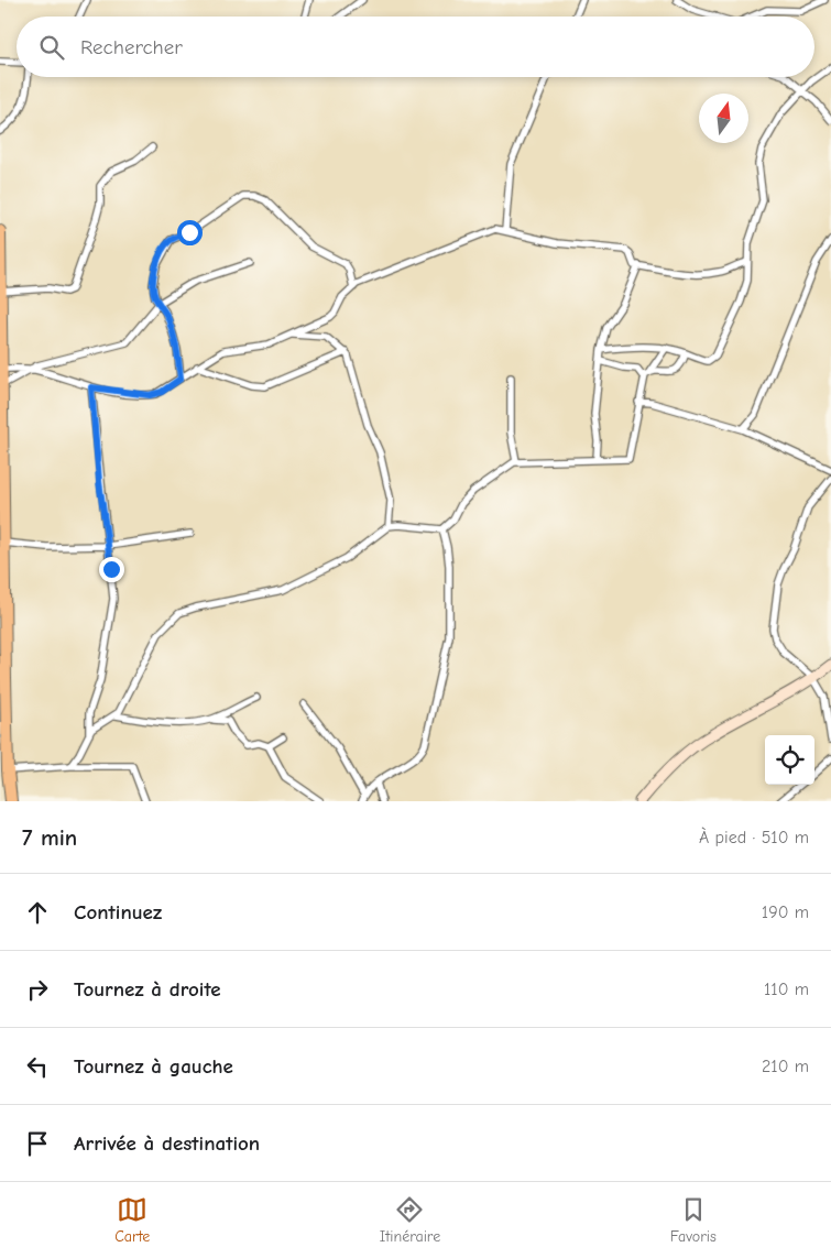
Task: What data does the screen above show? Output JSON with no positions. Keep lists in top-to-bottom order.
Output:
{
  "north": "top",
  "page": {
    "search": "Rechercher",
    "heading": ["7 min", "À pied · 510 m"],
    "list": [
      ["Continuez", "190 m"],
      ["Tournez à droite", "110 m"],
      ["Tournez à gauche", "210 m"],
      "Arrivée à destination"
    ],
    "nav": ["Carte", "Itinéraire", "Favoris"]
  }
}
